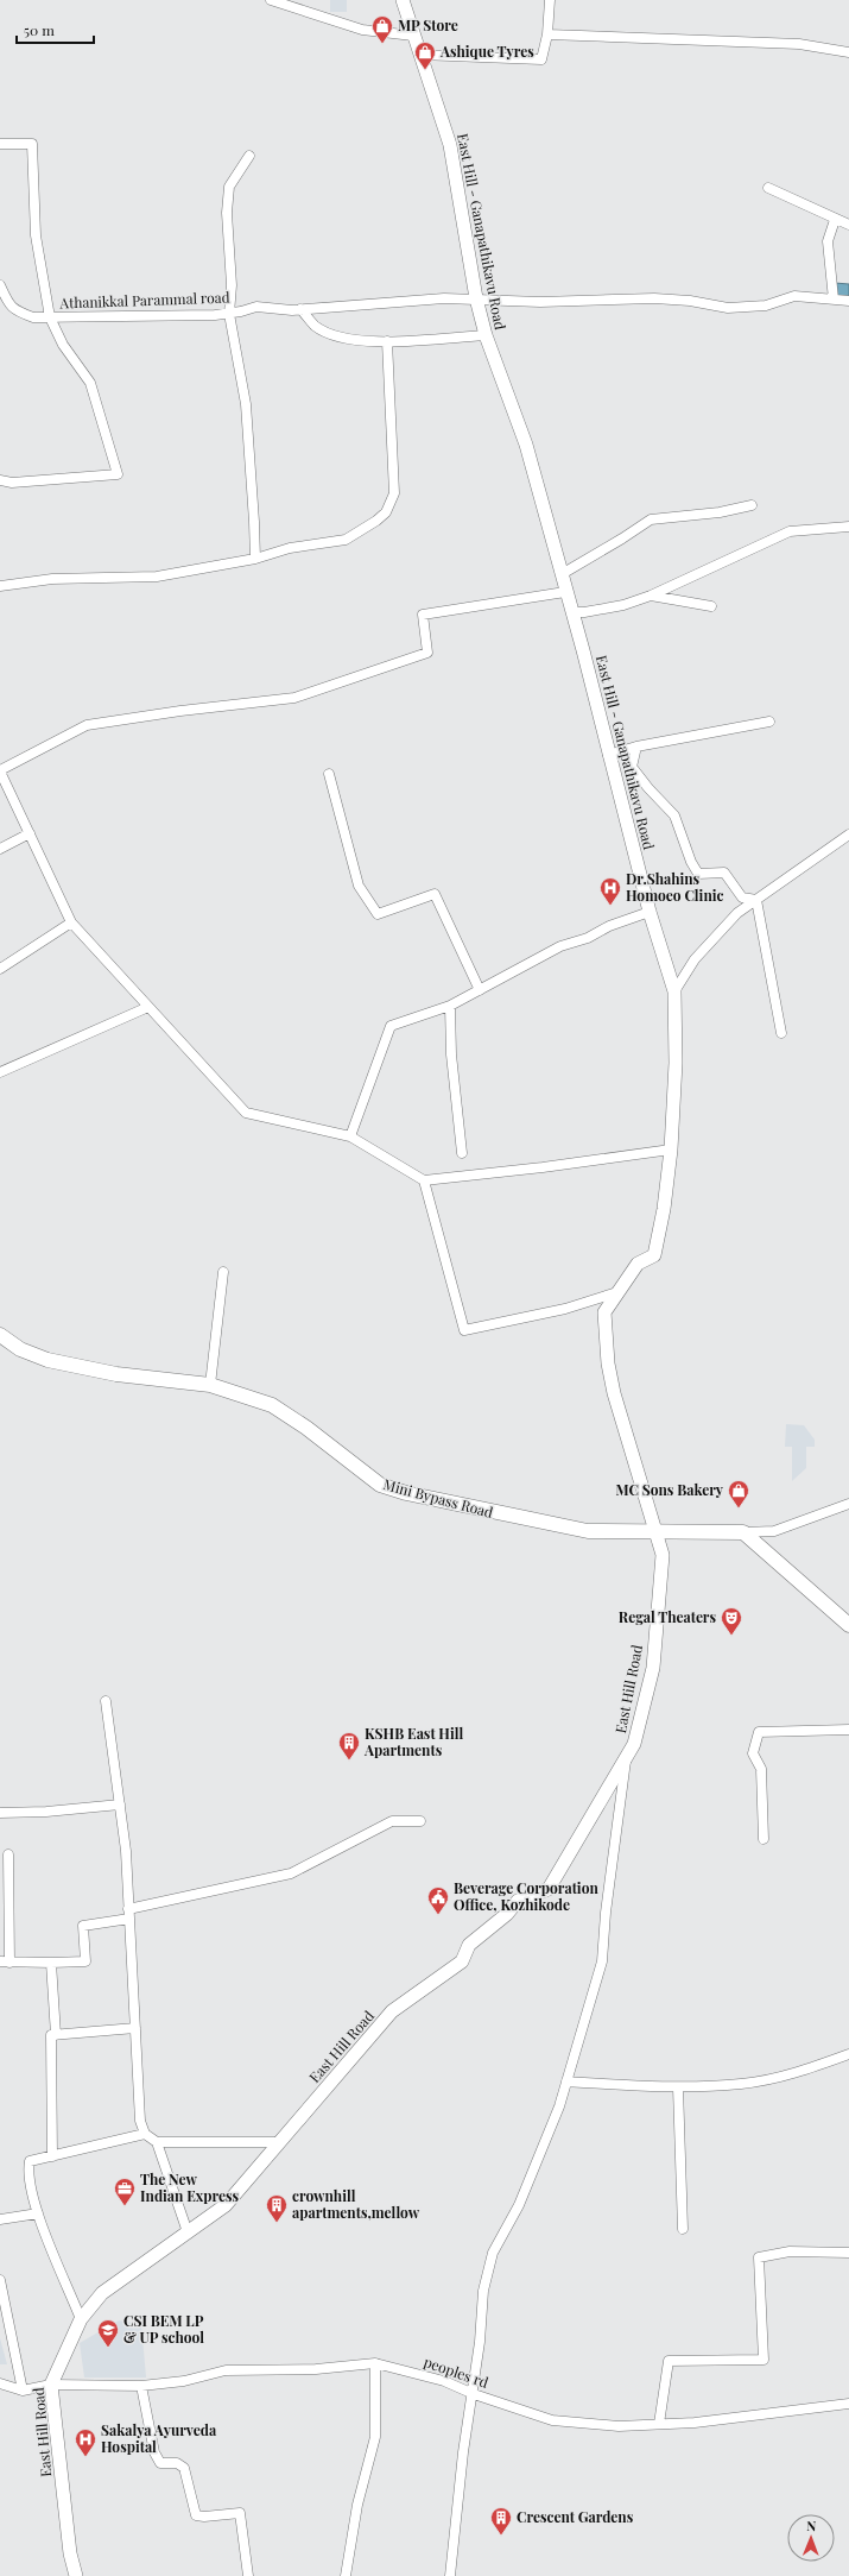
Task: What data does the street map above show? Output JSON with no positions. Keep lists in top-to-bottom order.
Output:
{
  "streets": {
    "main road": ["East Hill - Ganapathikavu Road", "Mini Bypass Road", "East Hill Road"],
    "street": ["Athanikkal Parammal road", "peoples rd"]
  },
  "crossings": [
    ["East Hill - Ganapathikavu Road", "Athanikkal Parammal road"],
    ["East Hill - Ganapathikavu Road", "Mini Bypass Road"],
    ["East Hill - Ganapathikavu Road", "East Hill Road"],
    ["Mini Bypass Road", "East Hill Road"],
    ["East Hill Road", "peoples rd"]
  ],
  "places": {
    "shop": ["MP Store", "Ashique Tyres", "MC Sons Bakery"],
    "hospital": ["Dr.Shahins Homoeo Clinic", "Sakalya Ayurveda Hospital"],
    "theatre": ["Regal Theaters"],
    "building": ["KSHB East Hill Apartments", "crownhill apartments,mellow", "Crescent Gardens"],
    "public building": ["Beverage Corporation Office, Kozhikode"],
    "office": ["The New Indian Express"],
    "school or university": ["CSI BEM LP & UP school"]
  },
  "scale_bar": "50 m",
  "north": "top"
}
